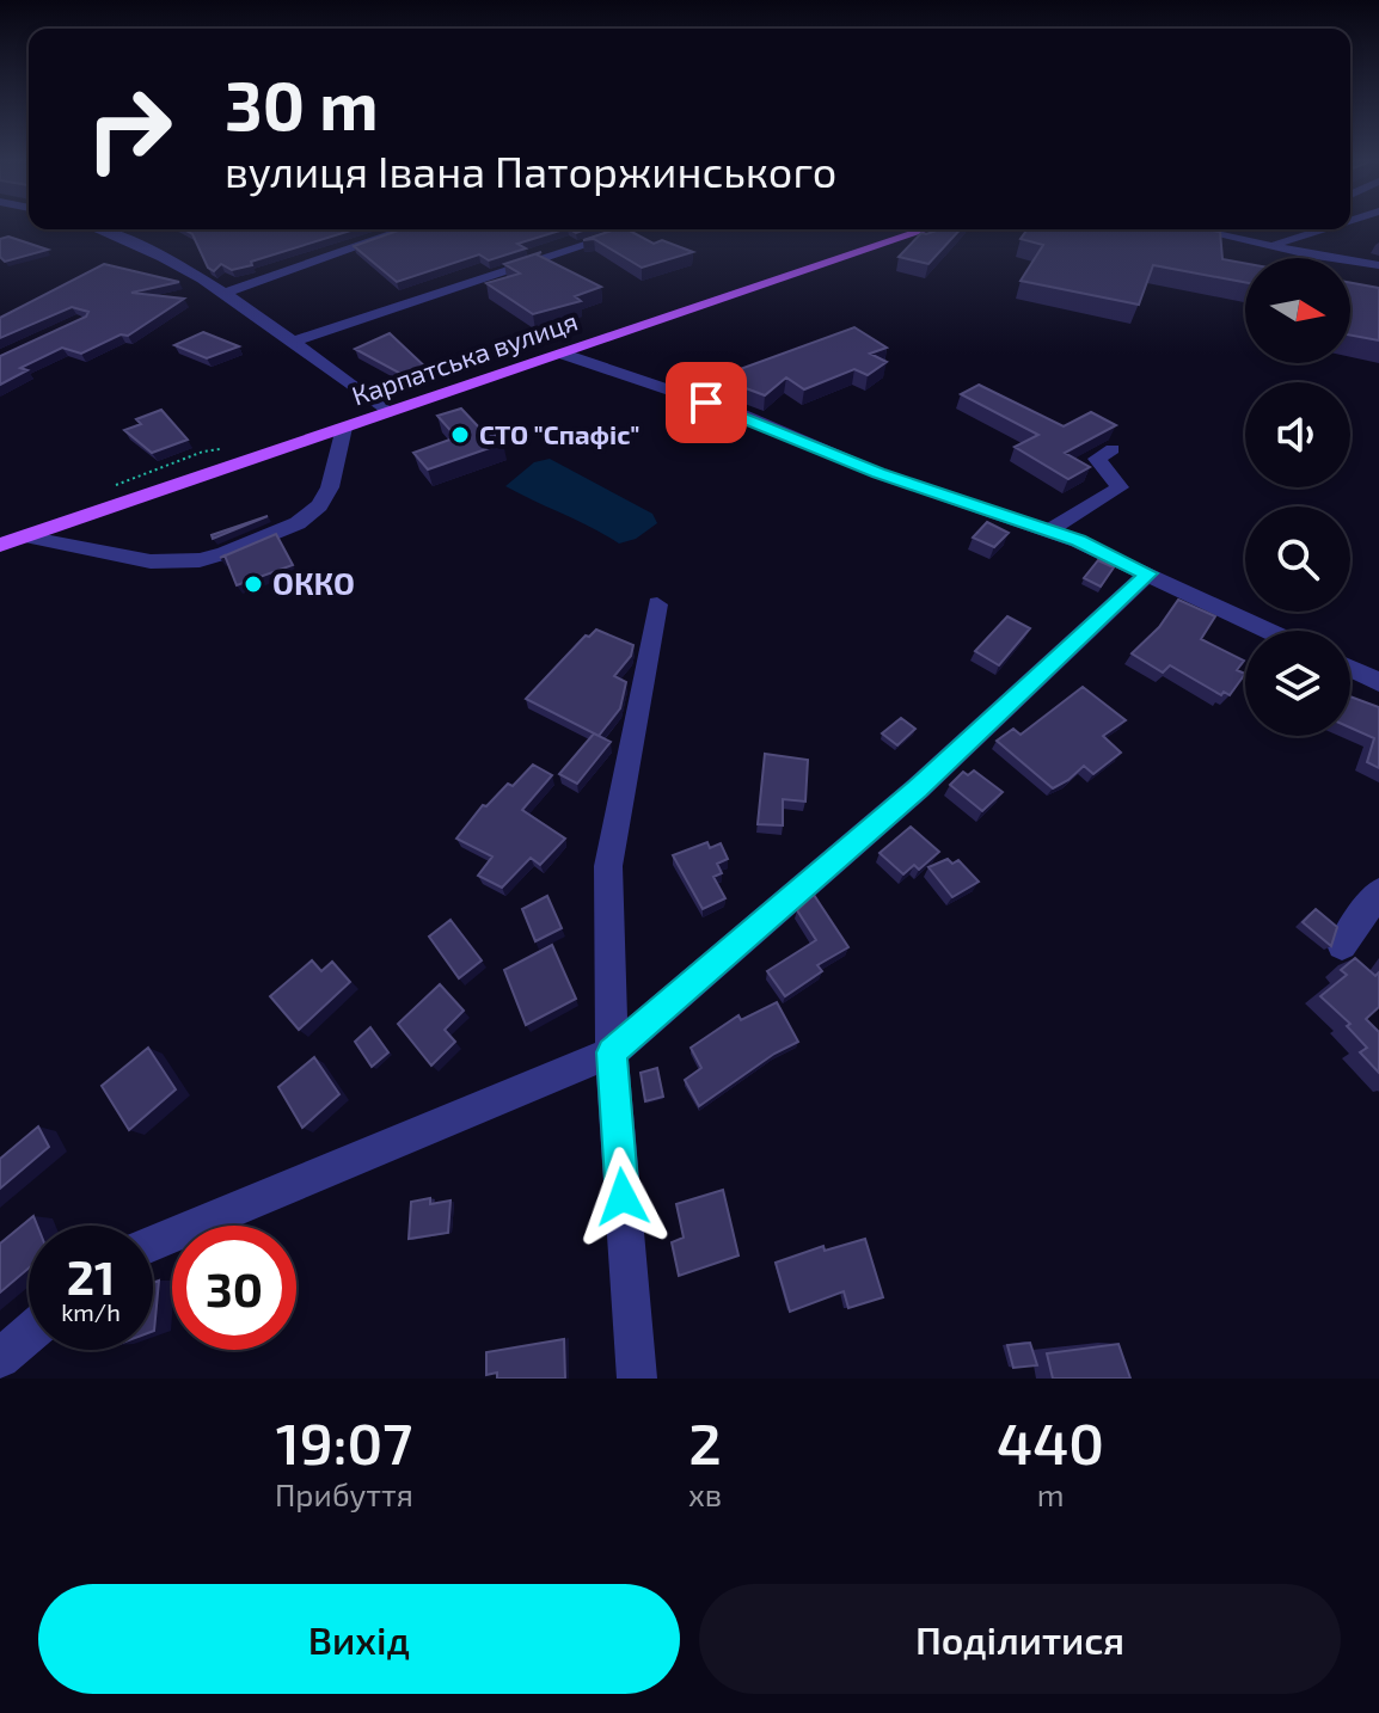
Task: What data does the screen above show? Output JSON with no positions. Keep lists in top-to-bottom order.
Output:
{
  "streets": {
    "main road": ["Карпатська вулиця"]
  },
  "places": ["СТО \"Спафіс\"", "ОККО"],
  "north": "right",
  "page": {
    "turn": ["30 m", "вулиця Івана Паторжинського"],
    "speed": "21 km/h",
    "limit": "30",
    "eta": [
      "19:07",
      "Прибуття",
      "2",
      "хв",
      "440",
      "m"
    ],
    "buttons": ["Вихід", "Поділитися"]
  }
}
